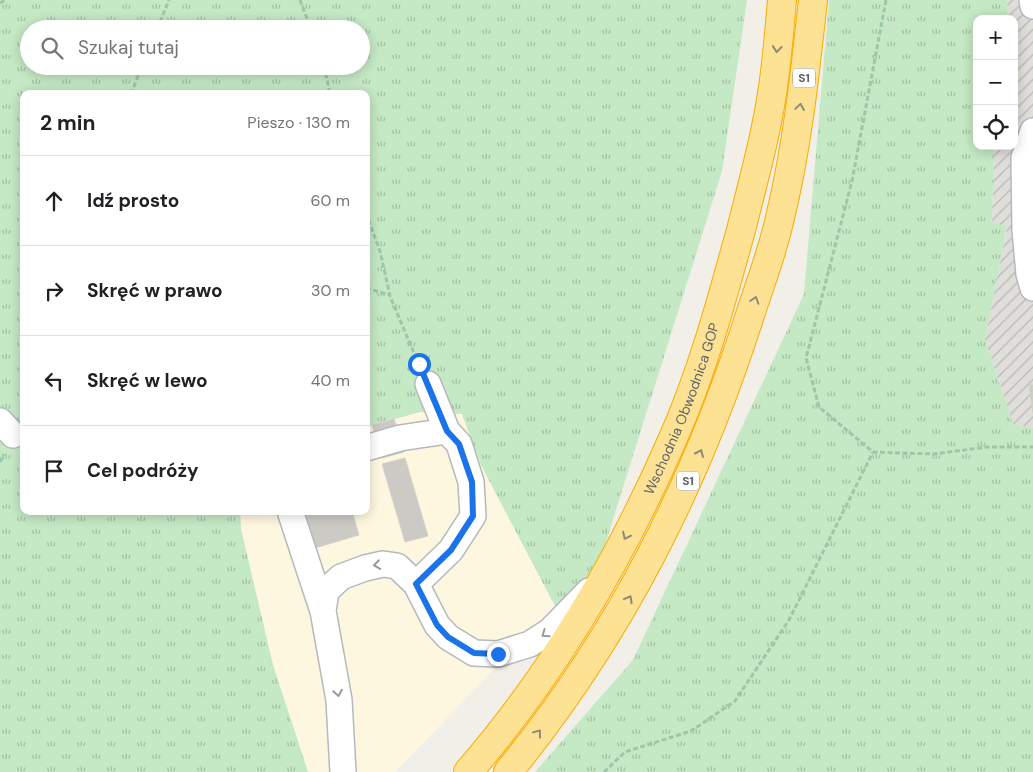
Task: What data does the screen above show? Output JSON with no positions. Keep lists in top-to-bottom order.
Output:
{
  "streets": {
    "highway": ["S1", "Wschodnia Obwodnica GOP"]
  },
  "page": {
    "map_buttons": ["+", "−"],
    "search": "Szukaj tutaj",
    "heading": ["2 min", "Pieszo · 130 m"],
    "list": [
      ["Idź prosto", "60 m"],
      ["Skręć w prawo", "30 m"],
      ["Skręć w lewo", "40 m"],
      "Cel podróży"
    ]
  }
}
